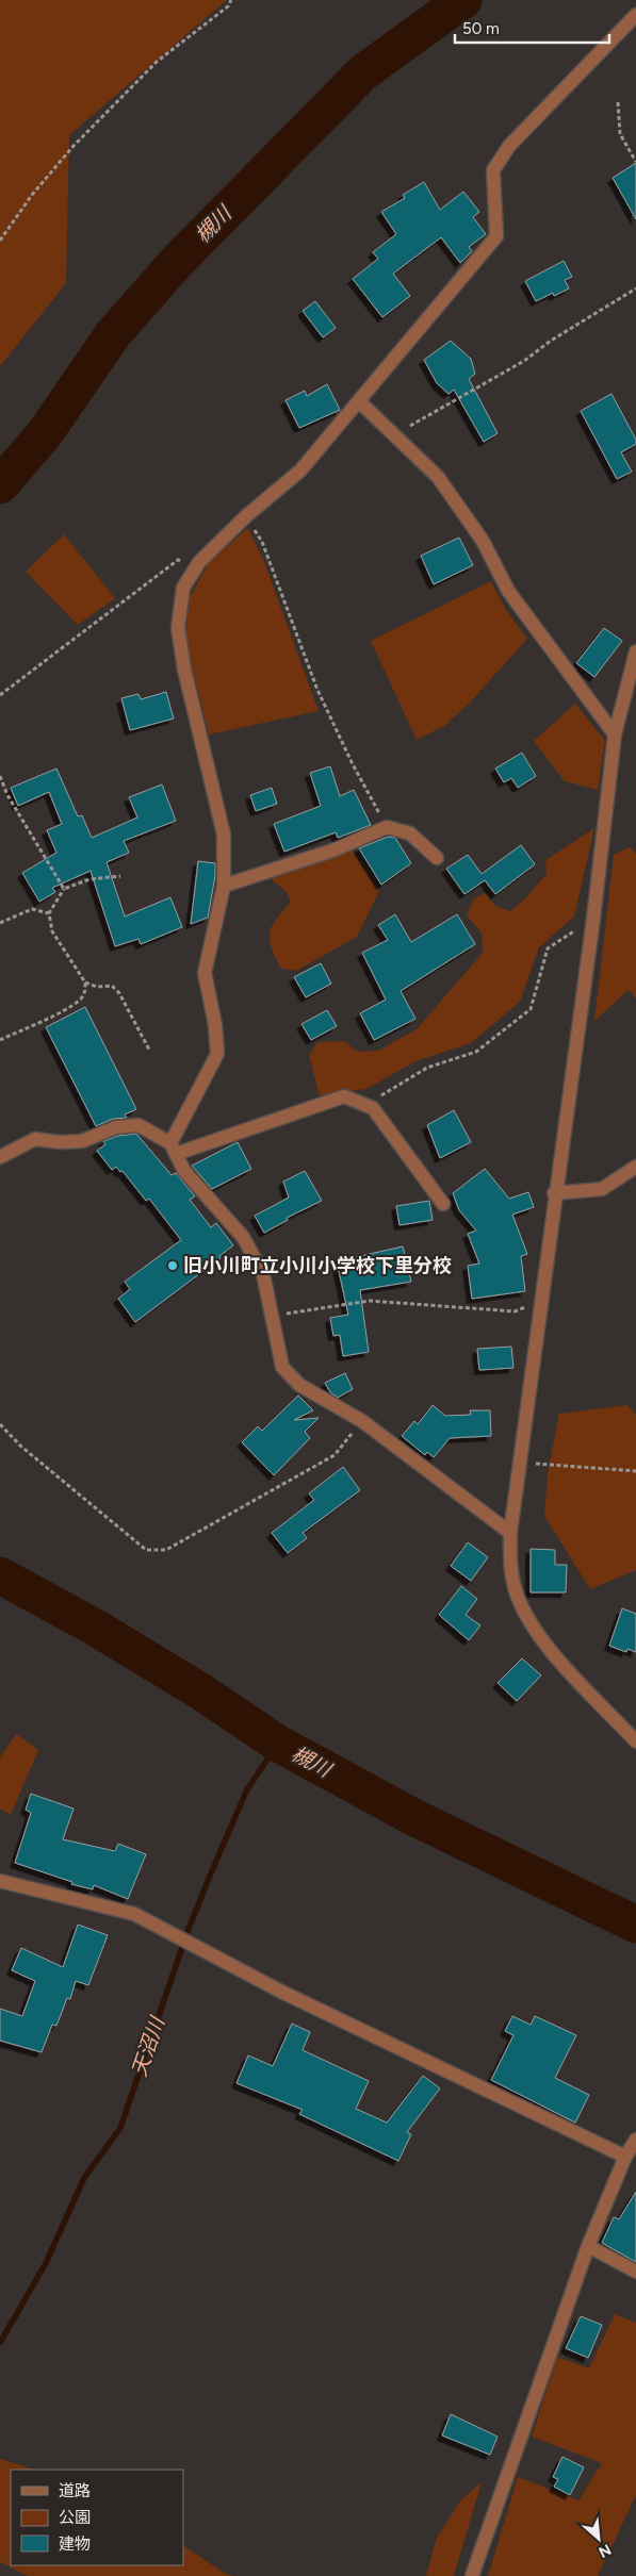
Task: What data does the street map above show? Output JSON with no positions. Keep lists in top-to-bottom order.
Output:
{
  "water": ["槻川", "天沼川"],
  "places": ["旧小川町立小川小学校下里分校"],
  "legend": ["道路", "公園", "建物"],
  "scale_bar": "50 m",
  "north": "bottom right"
}
